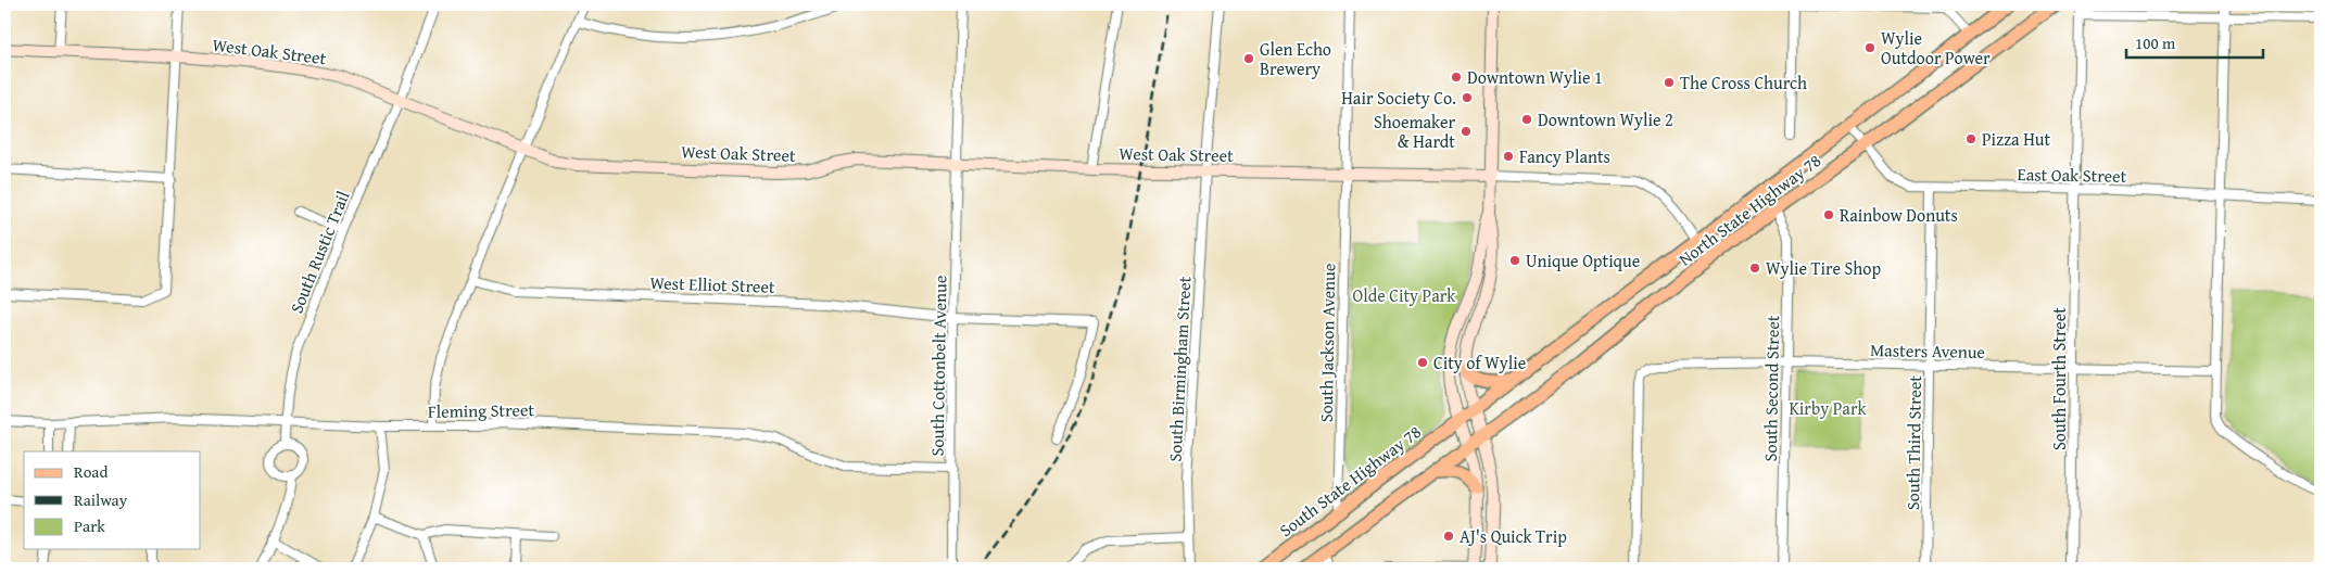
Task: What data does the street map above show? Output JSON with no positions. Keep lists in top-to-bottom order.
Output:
{
  "streets": {
    "main road": ["North State Highway 78", "South State Highway 78"],
    "street": [
      "West Oak Street",
      "East Oak Street",
      "South Rustic Trail",
      "West Elliot Street",
      "South Jackson Avenue",
      "Masters Avenue",
      "South Cottonbelt Avenue",
      "South Birmingham Street",
      "South Fourth Street",
      "South Second Street",
      "Fleming Street",
      "South Third Street"
    ]
  },
  "crossings": [
    ["West Oak Street", "South Rustic Trail"],
    ["West Oak Street", "South Jackson Avenue"],
    ["West Oak Street", "South Cottonbelt Avenue"],
    ["West Oak Street", "South Birmingham Street"],
    ["East Oak Street", "North State Highway 78"],
    ["East Oak Street", "South Fourth Street"],
    ["East Oak Street", "South Third Street"],
    ["North State Highway 78", "South Second Street"],
    ["North State Highway 78", "South State Highway 78"],
    ["South Rustic Trail", "Fleming Street"],
    ["West Elliot Street", "South Cottonbelt Avenue"],
    ["South Jackson Avenue", "South State Highway 78"],
    ["Masters Avenue", "South Fourth Street"],
    ["Masters Avenue", "South Second Street"],
    ["Masters Avenue", "South Third Street"],
    ["South Cottonbelt Avenue", "Fleming Street"]
  ],
  "parks": ["Olde City Park", "Kirby Park"],
  "places": [
    "Wylie Outdoor Power",
    "Glen Echo Brewery",
    "Downtown Wylie 1",
    "The Cross Church",
    "Hair Society Co.",
    "Downtown Wylie 2",
    "Shoemaker & Hardt",
    "Pizza Hut",
    "Fancy Plants",
    "Rainbow Donuts",
    "Unique Optique",
    "Wylie Tire Shop",
    "City of Wylie",
    "AJ's Quick Trip"
  ],
  "legend": ["Road", "Railway", "Park"],
  "scale_bar": "100 m"
}
